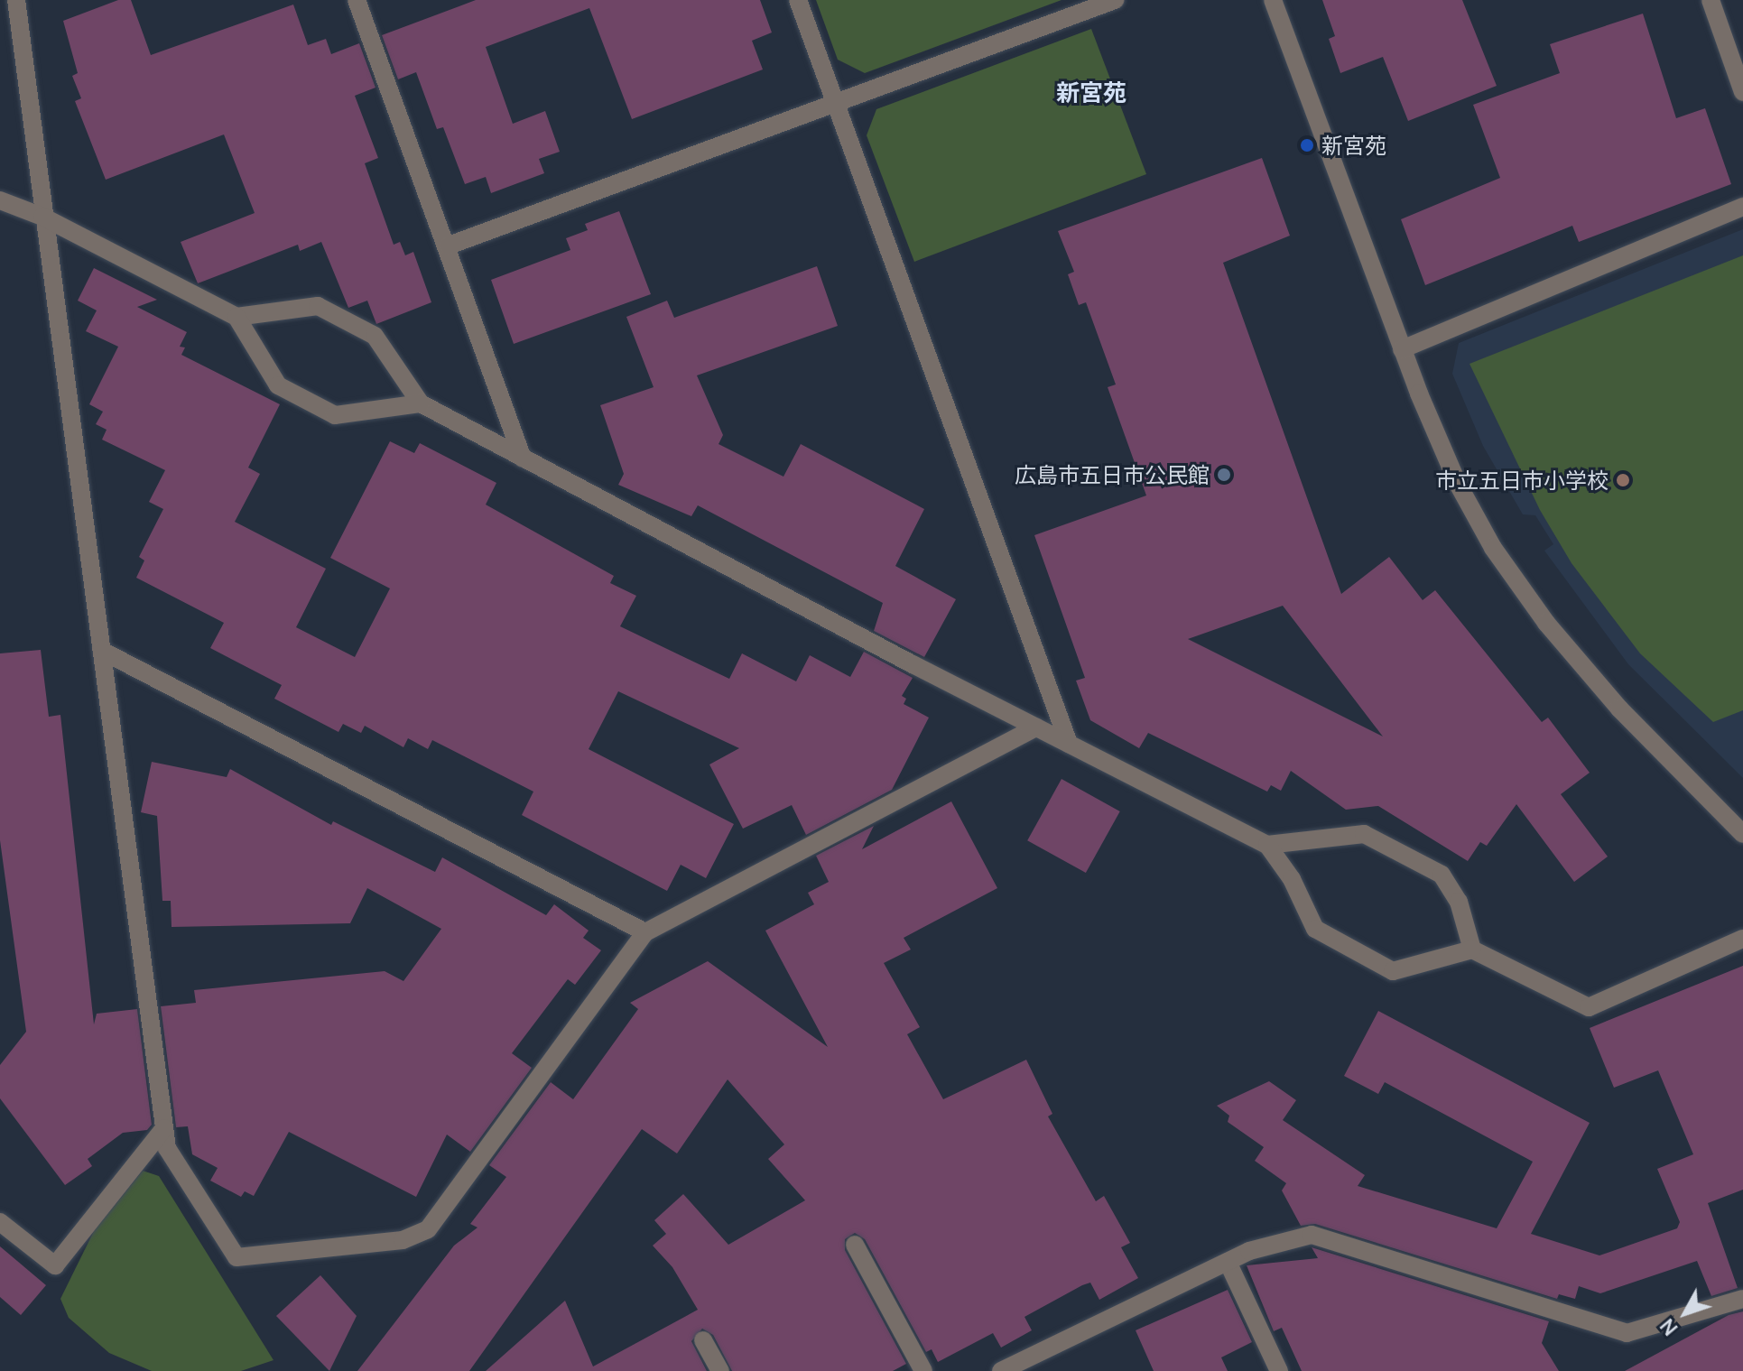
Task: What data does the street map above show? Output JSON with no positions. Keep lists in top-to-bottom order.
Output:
{
  "districts": ["新宮苑"],
  "places": ["新宮苑", "広島市五日市公民館", "市立五日市小学校"],
  "north": "bottom left"
}
